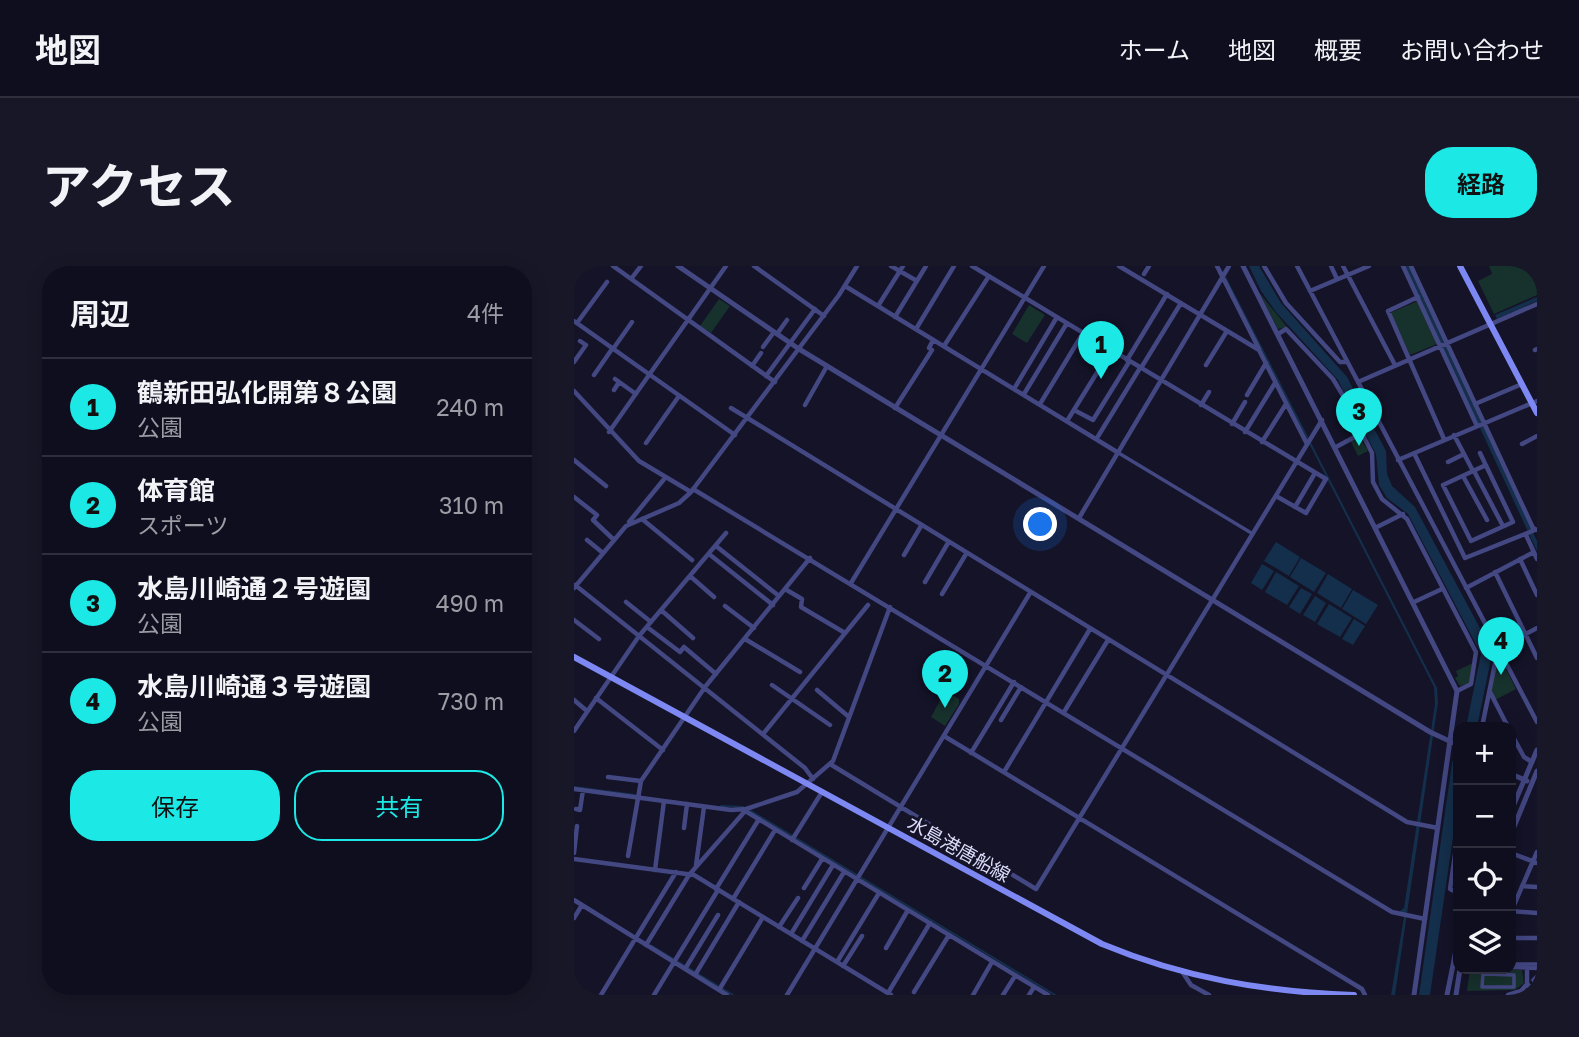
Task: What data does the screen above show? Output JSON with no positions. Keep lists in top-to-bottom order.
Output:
{
  "streets": {
    "main road": ["水島港唐船線"]
  },
  "page": {
    "header": "地図",
    "nav": [
      "ホーム",
      "地図",
      "概要",
      "お問い合わせ"
    ],
    "title": "アクセス",
    "buttons": [
      "経路",
      ["保存", "共有"]
    ],
    "heading": ["周辺", "4件"],
    "pins": [
      "1",
      "3",
      "4",
      "2"
    ],
    "list": [
      {
        "mark": "1",
        "name": "鶴新田弘化開第８公園",
        "note": "公園",
        "value": "240 m"
      },
      {
        "mark": "2",
        "name": "体育館",
        "note": "スポーツ",
        "value": "310 m"
      },
      {
        "mark": "3",
        "name": "水島川崎通２号遊園",
        "note": "公園",
        "value": "490 m"
      },
      {
        "mark": "4",
        "name": "水島川崎通３号遊園",
        "note": "公園",
        "value": "730 m"
      }
    ],
    "map_buttons": ["+", "−"]
  }
}
